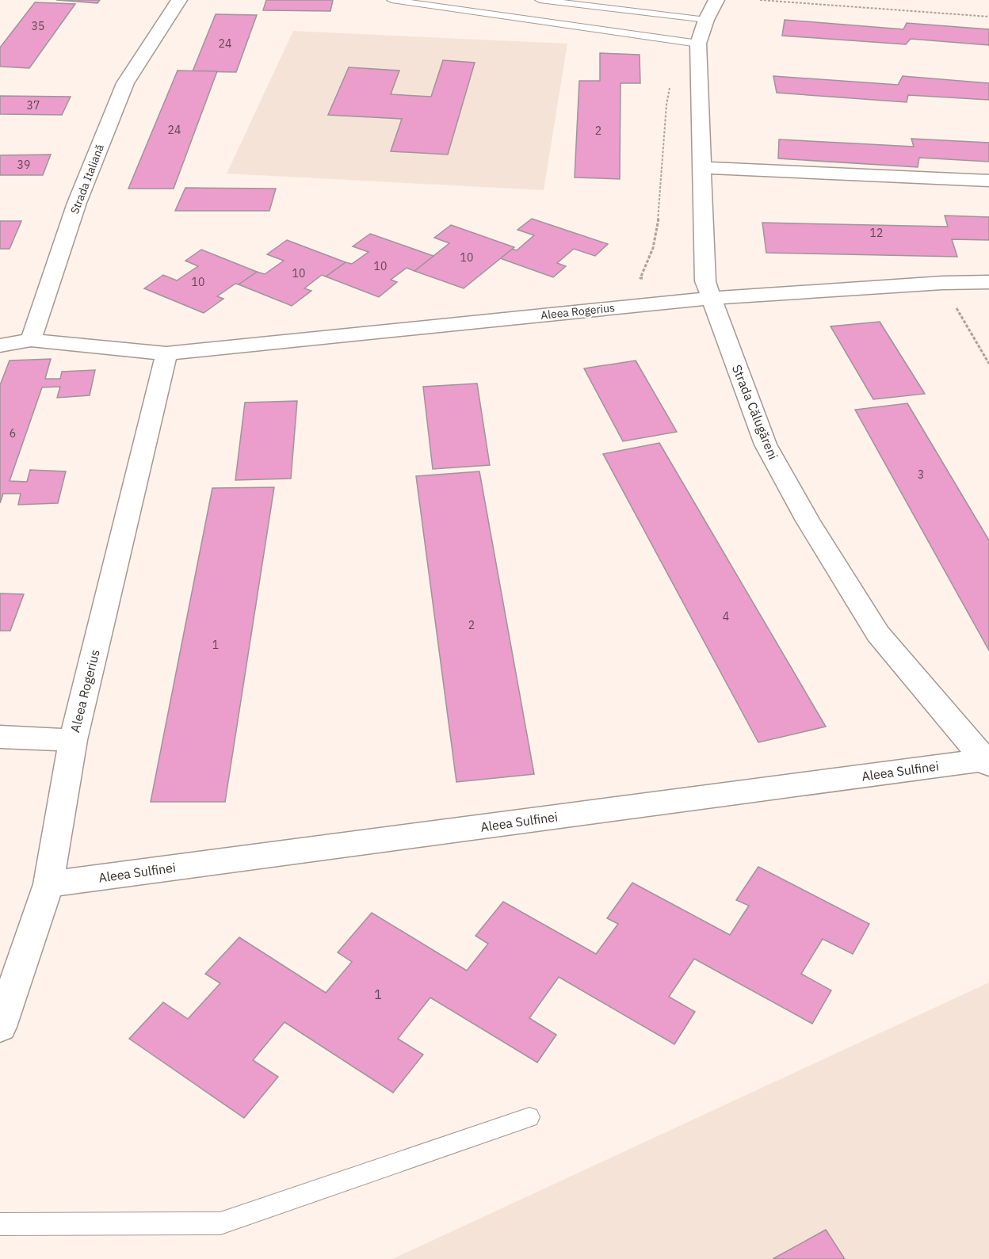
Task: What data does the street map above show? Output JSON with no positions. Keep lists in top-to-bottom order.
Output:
{
  "streets": {
    "street": [
      "Strada Italiană",
      "Aleea Rogerius",
      "Strada Călugăreni",
      "Aleea Sulfinei"
    ]
  },
  "crossings": [
    ["Strada Italiană", "Aleea Rogerius"],
    ["Aleea Rogerius", "Strada Călugăreni"],
    ["Aleea Rogerius", "Aleea Sulfinei"],
    ["Strada Călugăreni", "Aleea Sulfinei"]
  ],
  "house_numbers": [
    "35",
    "24",
    "37",
    "24",
    "2",
    "39",
    "12",
    "10",
    "10",
    "10",
    "10",
    "6",
    "3",
    "4",
    "2",
    "1",
    "1"
  ]
}
